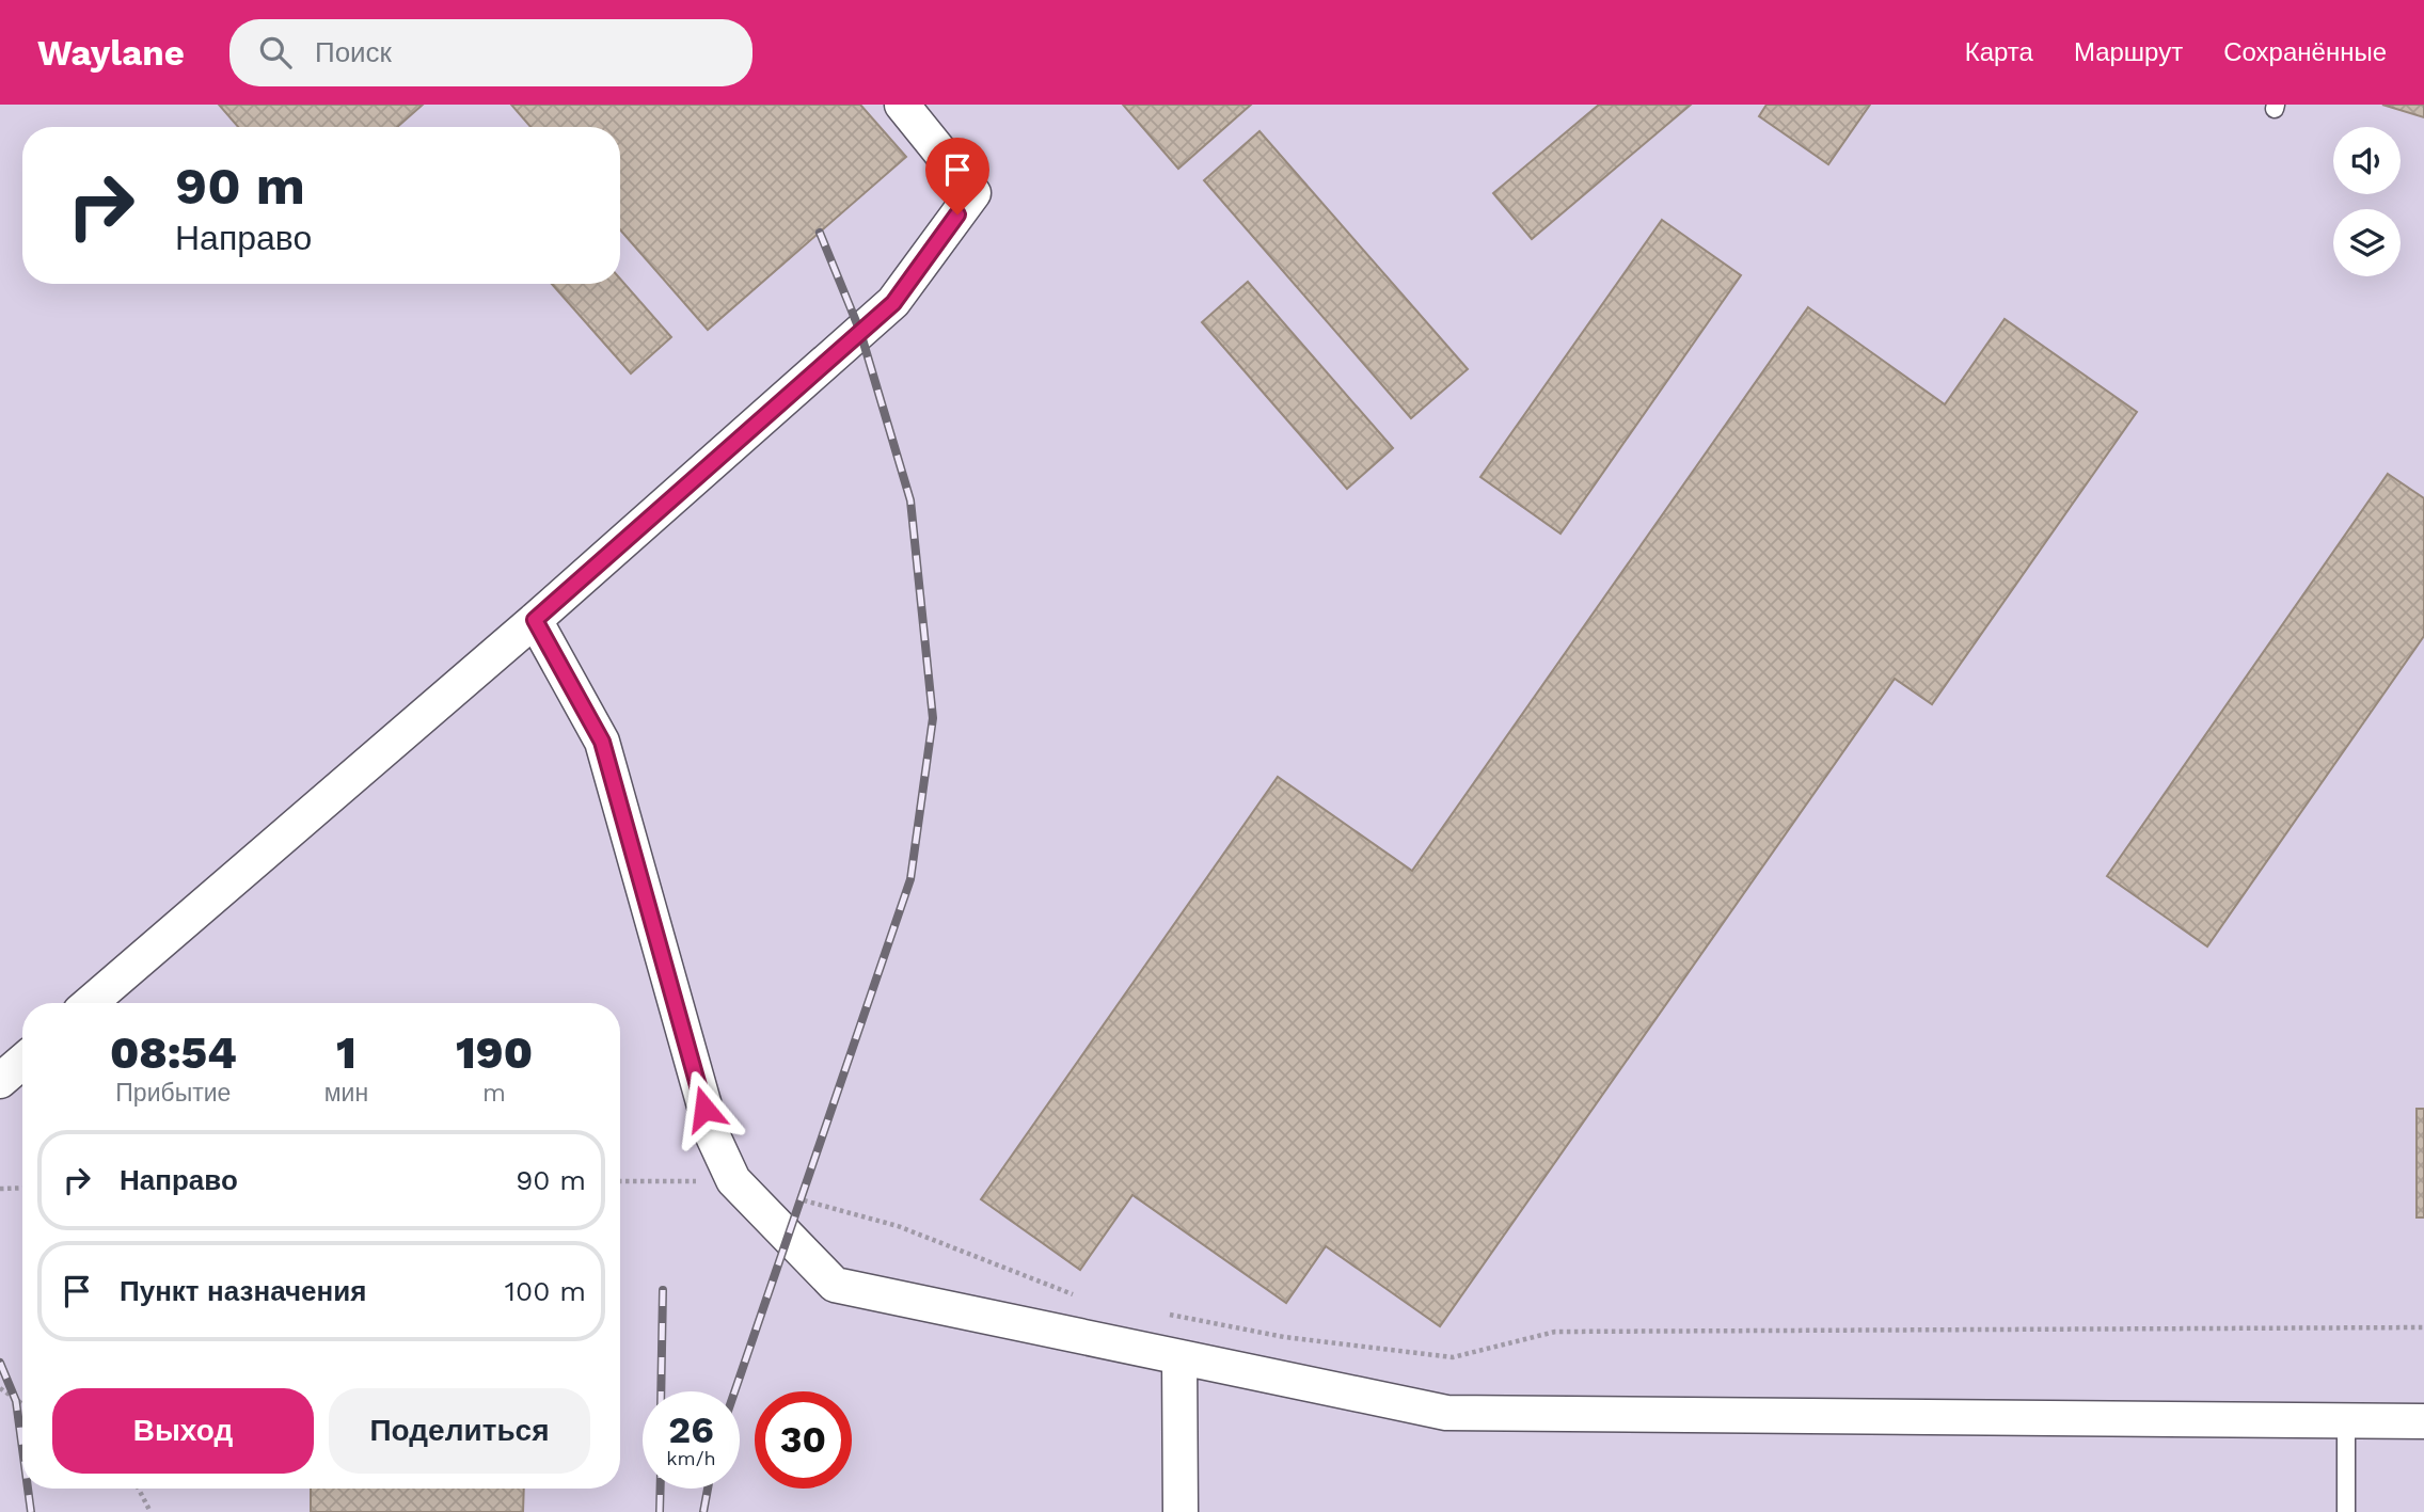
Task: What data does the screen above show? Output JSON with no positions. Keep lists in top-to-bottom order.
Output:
{
  "page": {
    "header": "Waylane",
    "search": "Поиск",
    "nav": ["Карта", "Маршрут", "Сохранённые"],
    "turn": ["90 m", "Направо"],
    "eta": [
      "08:54",
      "Прибытие",
      "1",
      "мин",
      "190",
      "m"
    ],
    "list": [
      {
        "name": "Направо",
        "value": "90 m"
      },
      {
        "name": "Пункт назначения",
        "value": "100 m"
      }
    ],
    "buttons": ["Выход", "Поделиться"],
    "speed": "26 km/h",
    "limit": "30"
  }
}
